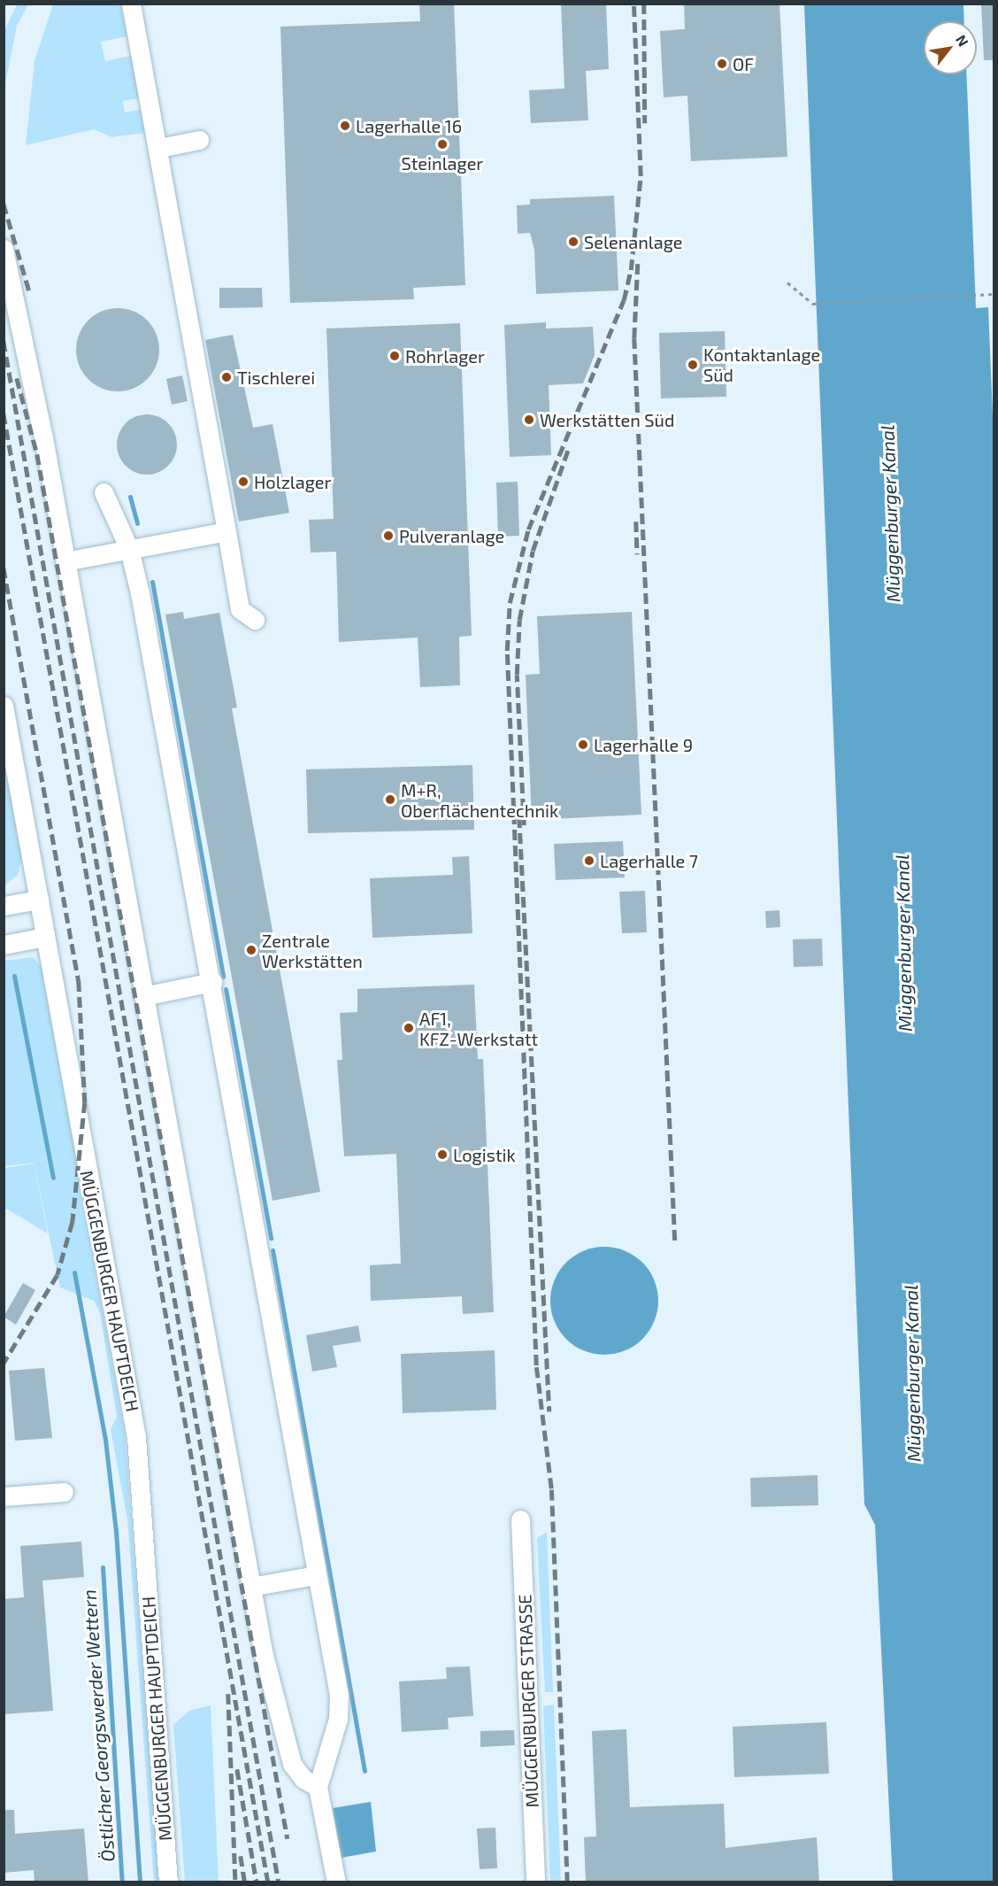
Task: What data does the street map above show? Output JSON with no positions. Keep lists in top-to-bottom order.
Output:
{
  "streets": {
    "street": ["MÜGGENBURGER HAUPTDEICH", "MÜGGENBURGER STRASSE"]
  },
  "water": ["Müggenburger Kanal", "Östlicher Georgswerder Wettern"],
  "places": [
    "OF",
    "Lagerhalle 16",
    "Steinlager",
    "Selenanlage",
    "Rohrlager",
    "Kontaktanlage Süd",
    "Tischlerei",
    "Werkstätten Süd",
    "Holzlager",
    "Pulveranlage",
    "Lagerhalle 9",
    "M+R, Oberflächentechnik",
    "Lagerhalle 7",
    "Zentrale Werkstätten",
    "AF1, KFZ-Werkstatt",
    "Logistik"
  ],
  "north": "top right"
}
